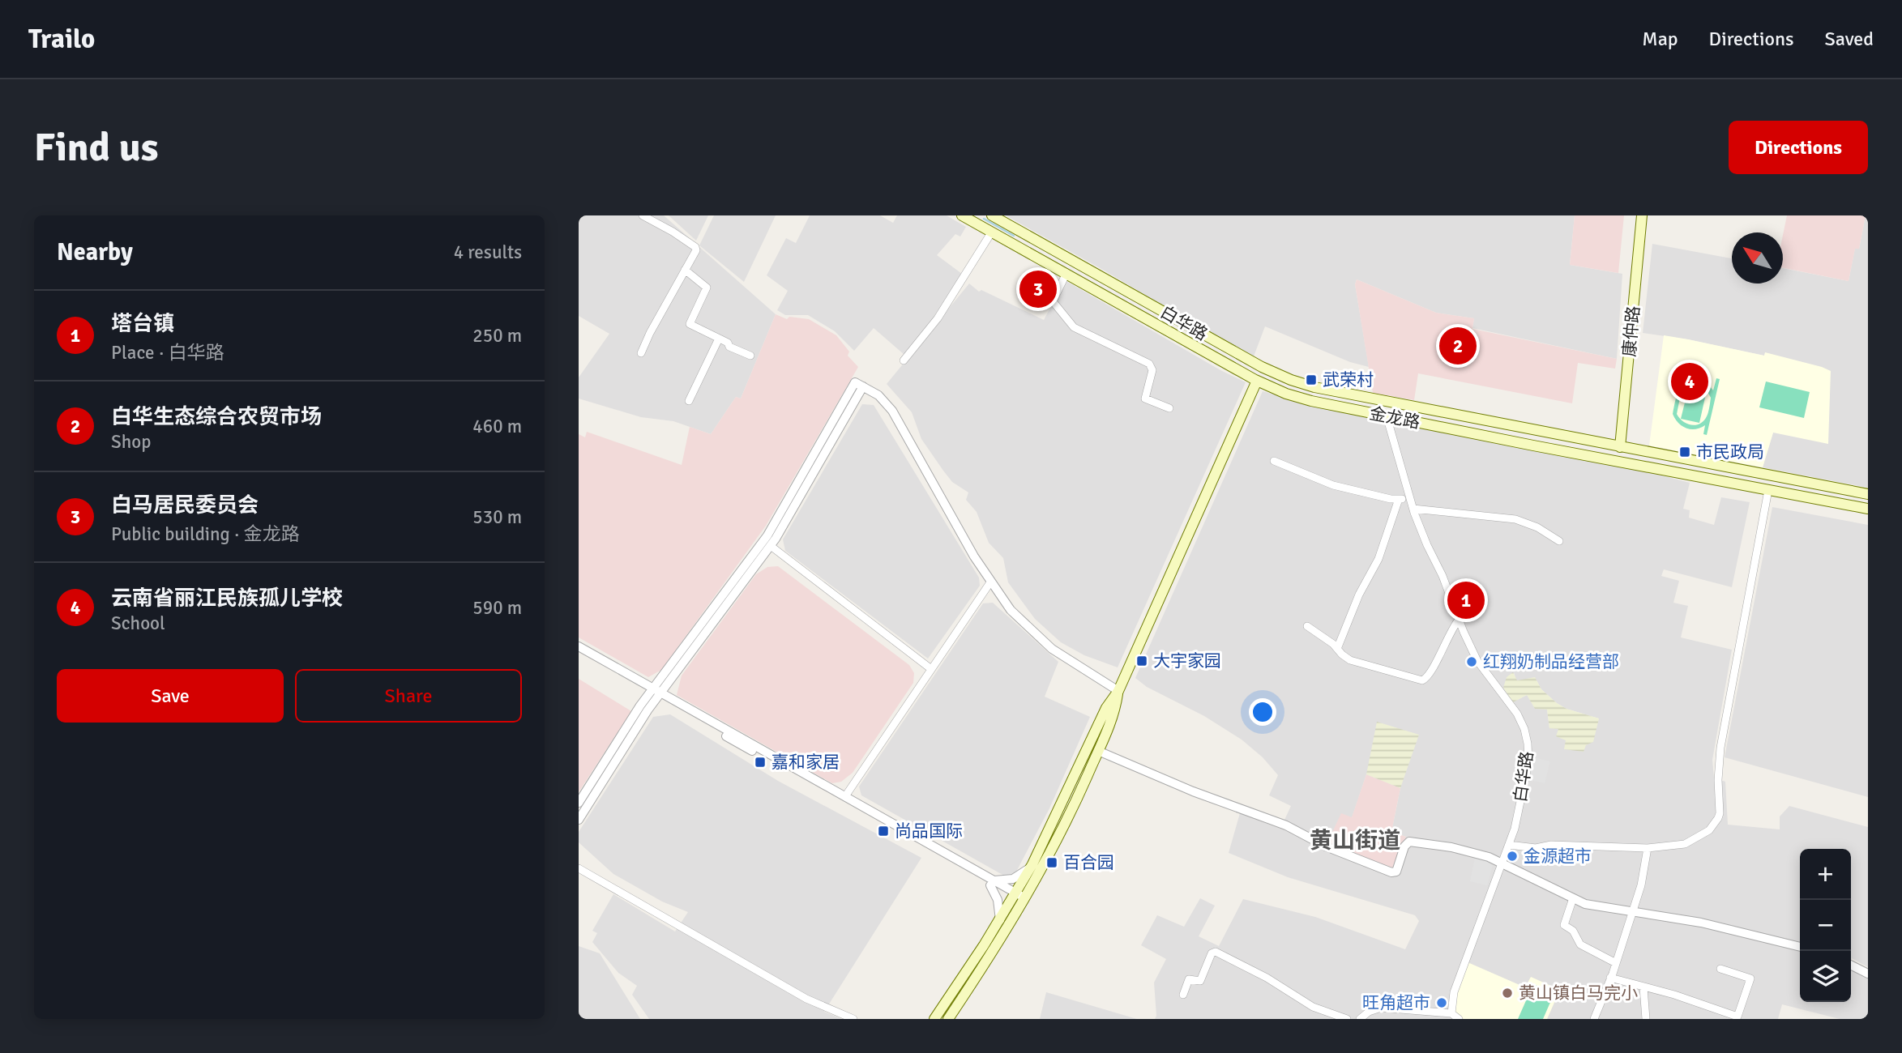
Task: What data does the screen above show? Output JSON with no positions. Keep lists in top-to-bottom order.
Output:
{
  "streets": {
    "main road": ["白华路", "康仲路", "金龙路"]
  },
  "crossings": [
    ["白华路", "金龙路"],
    ["康仲路", "金龙路"]
  ],
  "districts": ["黄山街道"],
  "places": {
    "transit": [
      "武荣村",
      "市民政局",
      "大宇家园",
      "嘉和家居",
      "尚品国际",
      "百合园"
    ],
    "other": [
      "红翔奶制品经营部",
      "金源超市",
      "黄山镇白马完小",
      "旺角超市"
    ]
  },
  "north": "top left",
  "page": {
    "header": "Trailo",
    "nav": ["Map", "Directions", "Saved"],
    "buttons": [
      "Directions",
      ["Save", "Share"]
    ],
    "title": "Find us",
    "heading": ["Nearby", "4 results"],
    "pins": [
      "3",
      "2",
      "4",
      "1"
    ],
    "list": [
      {
        "mark": "1",
        "name": "塔台镇",
        "note": "Place · 白华路",
        "value": "250 m"
      },
      {
        "mark": "2",
        "name": "白华生态综合农贸市场",
        "note": "Shop",
        "value": "460 m"
      },
      {
        "mark": "3",
        "name": "白马居民委员会",
        "note": "Public building · 金龙路",
        "value": "530 m"
      },
      {
        "mark": "4",
        "name": "云南省丽江民族孤儿学校",
        "note": "School",
        "value": "590 m"
      }
    ],
    "map_buttons": ["+", "−"]
  }
}
